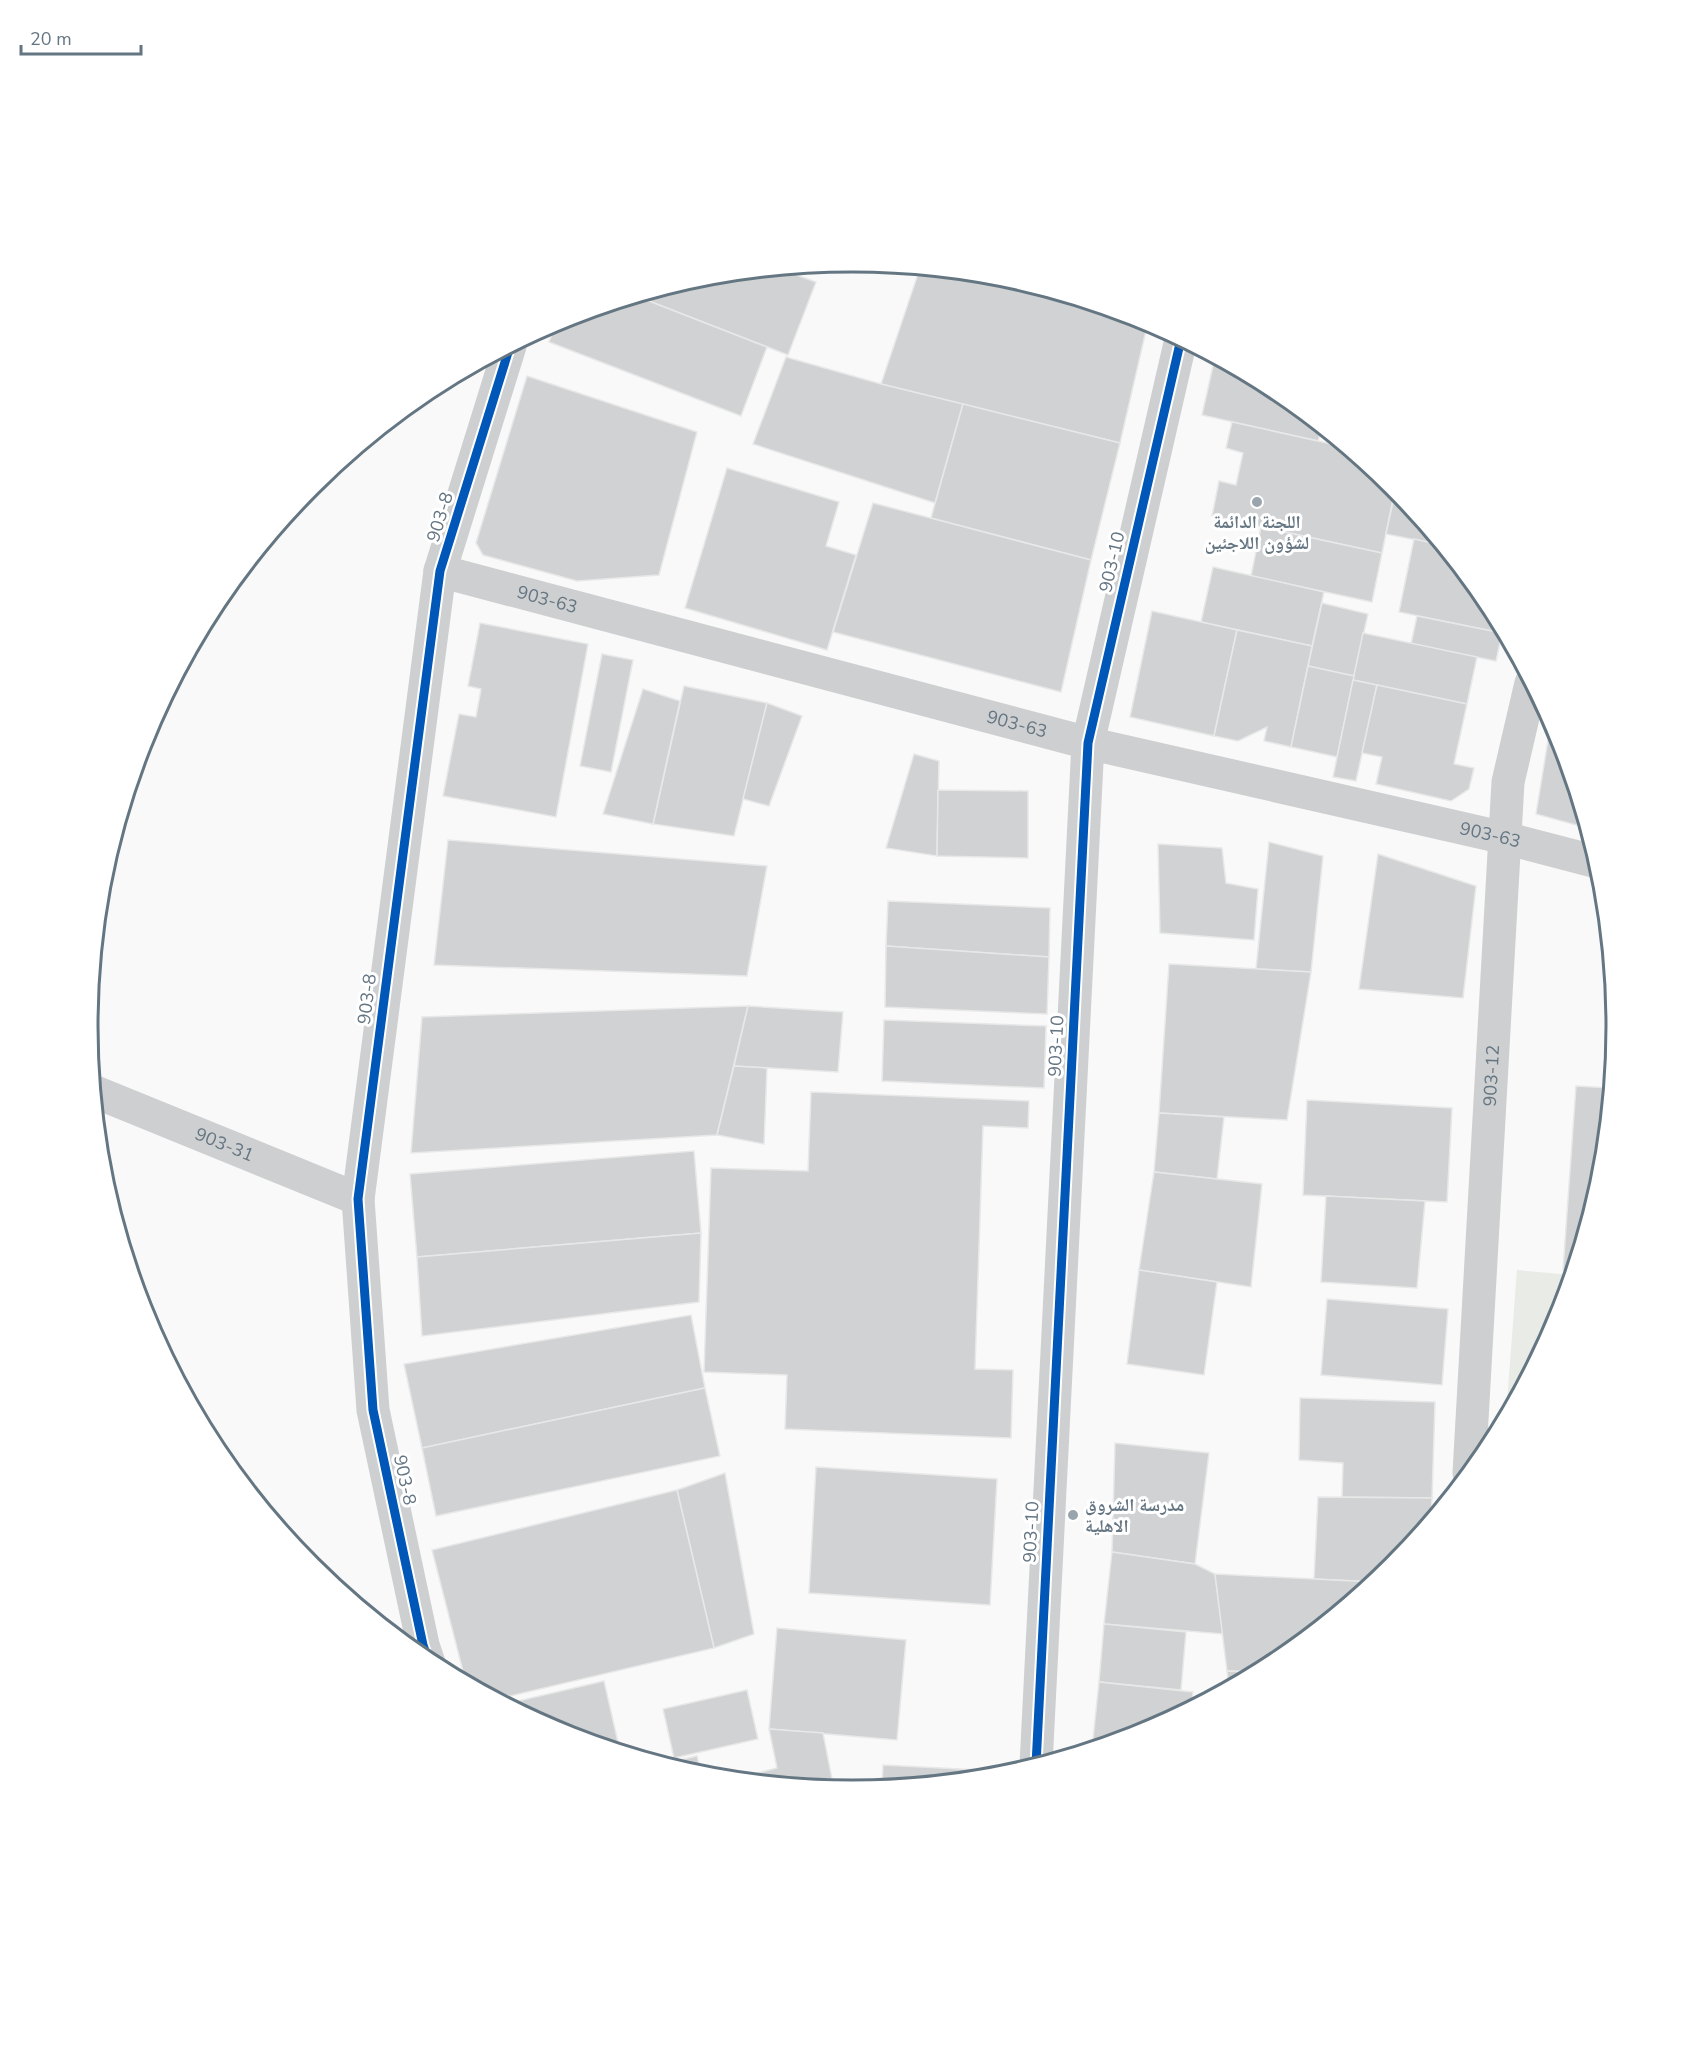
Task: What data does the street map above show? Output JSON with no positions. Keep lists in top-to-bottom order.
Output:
{
  "streets": {
    "street": [
      "903-8",
      "903-10",
      "903-63",
      "903-12",
      "903-31"
    ]
  },
  "crossings": [
    ["903-8", "903-63"],
    ["903-8", "903-31"],
    ["903-10", "903-63"],
    ["903-63", "903-12"]
  ],
  "places": ["اللجنة الدائمة لشؤون اللاجئين", "مدرسة الشروق الاهلية"],
  "scale_bar": "20 m"
}
